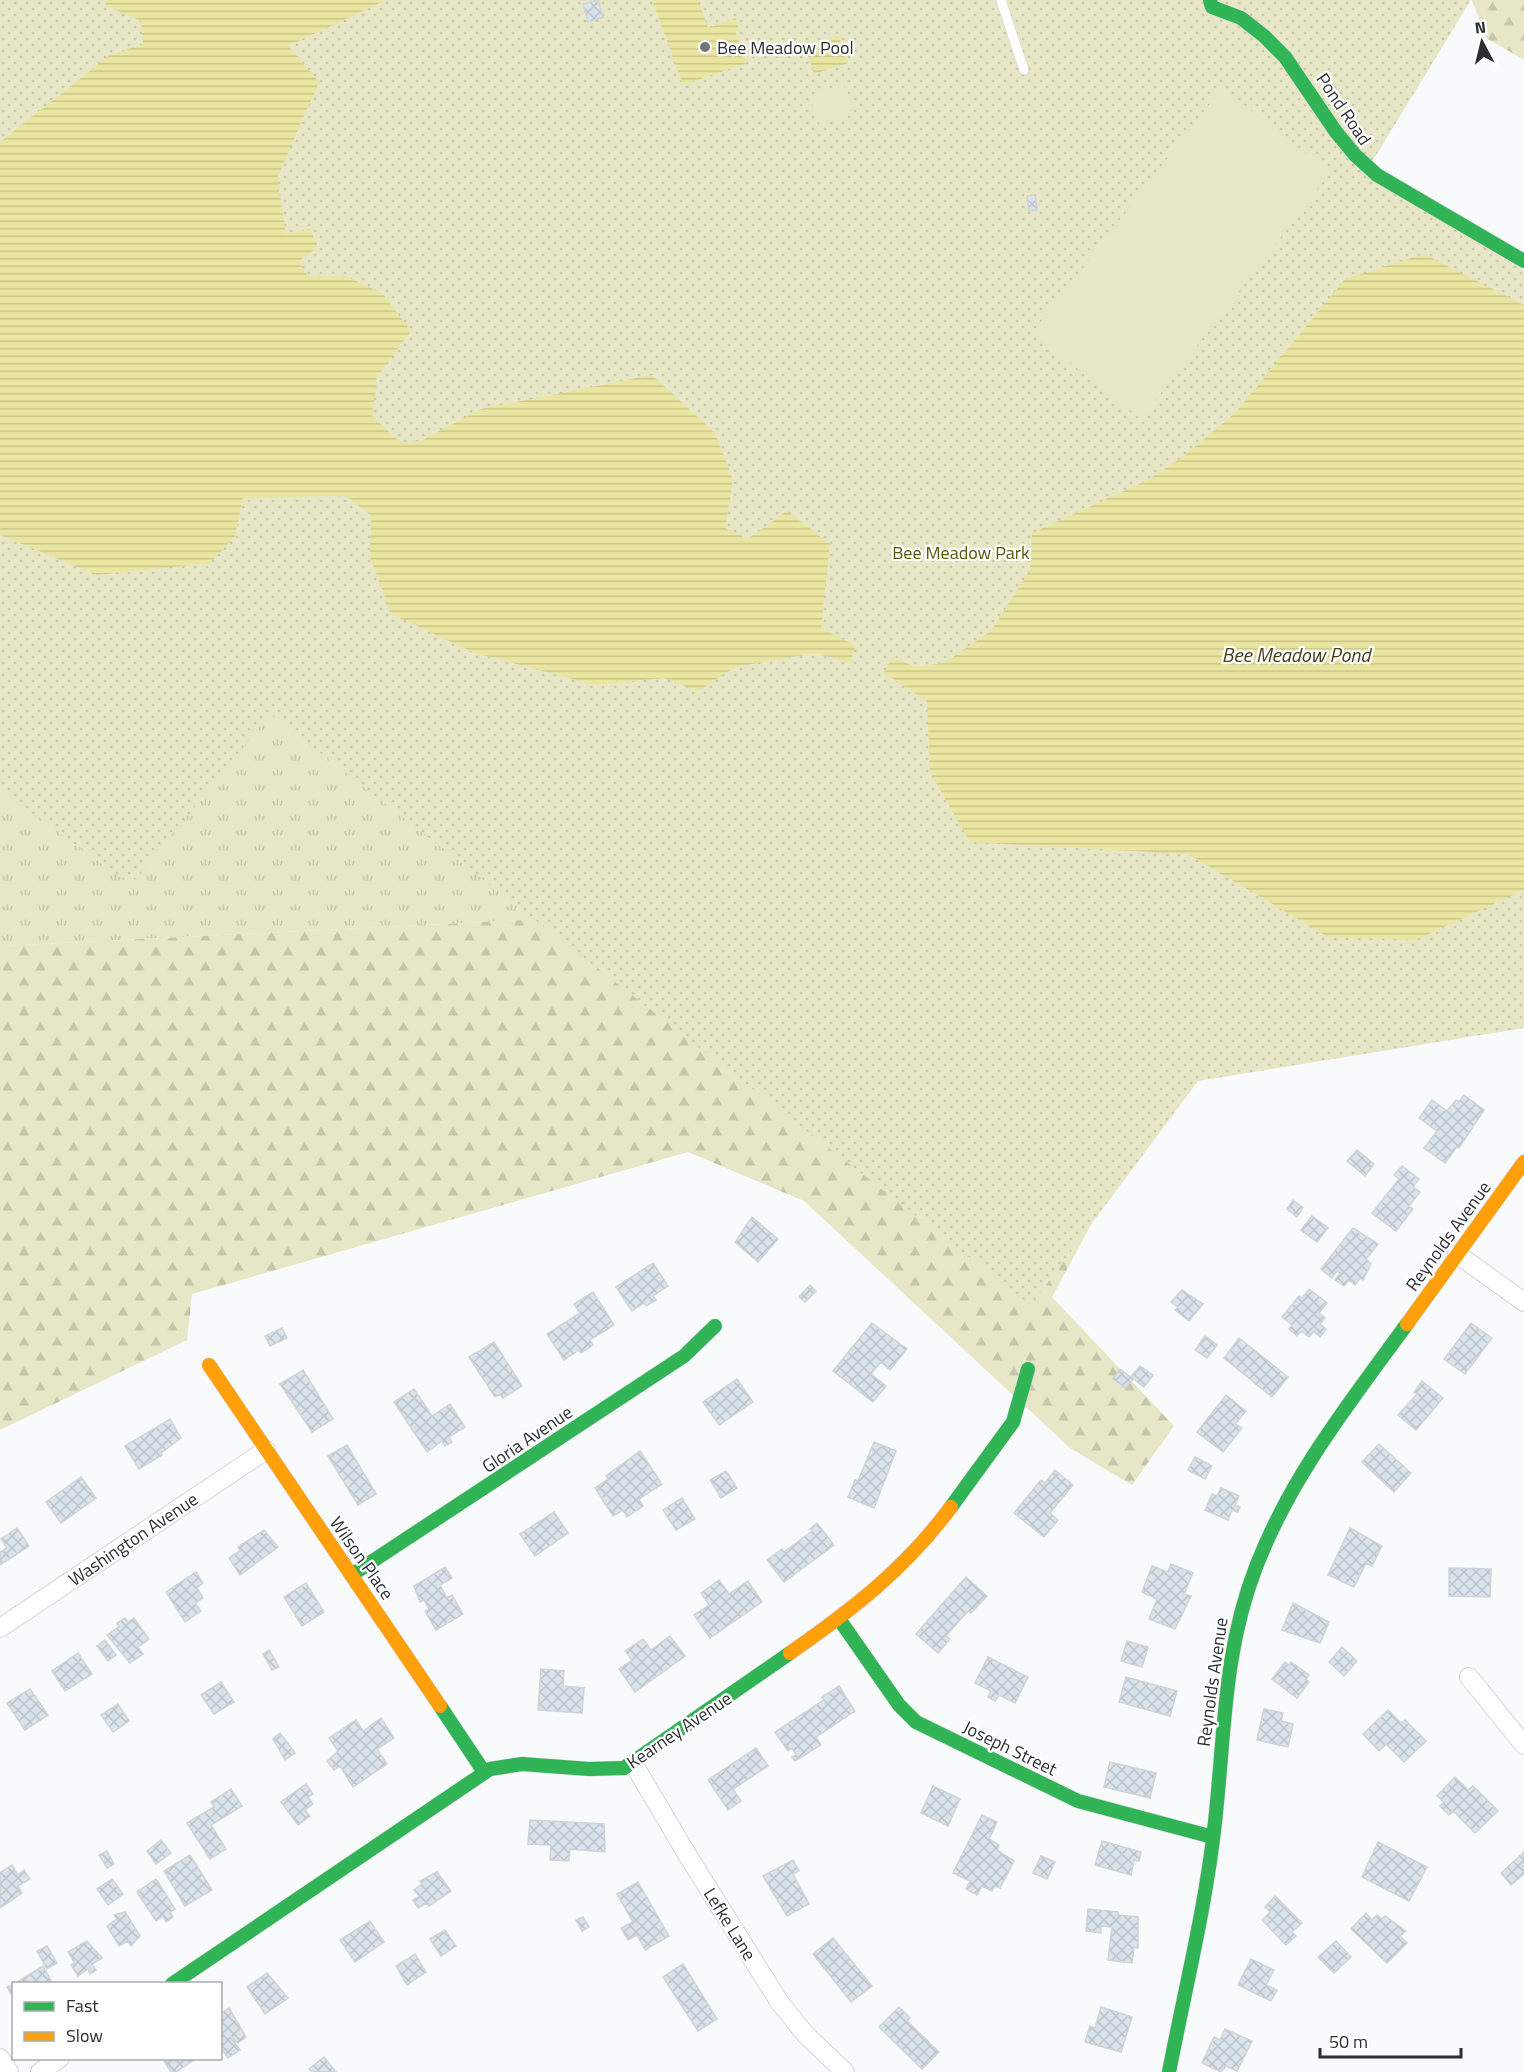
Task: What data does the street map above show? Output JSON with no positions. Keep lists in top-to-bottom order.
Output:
{
  "streets": {
    "street": [
      "Pond Road",
      "Reynolds Avenue",
      "Gloria Avenue",
      "Washington Avenue",
      "Wilson Place",
      "Kearney Avenue",
      "Joseph Street",
      "Lefke Lane"
    ]
  },
  "crossings": [
    ["Reynolds Avenue", "Joseph Street"],
    ["Gloria Avenue", "Wilson Place"],
    ["Washington Avenue", "Wilson Place"],
    ["Wilson Place", "Kearney Avenue"],
    ["Kearney Avenue", "Joseph Street"],
    ["Kearney Avenue", "Lefke Lane"]
  ],
  "water": ["Bee Meadow Pond"],
  "parks": ["Bee Meadow Park"],
  "places": ["Bee Meadow Pool"],
  "legend": ["Fast", "Slow"],
  "scale_bar": "50 m",
  "north": "top"
}
